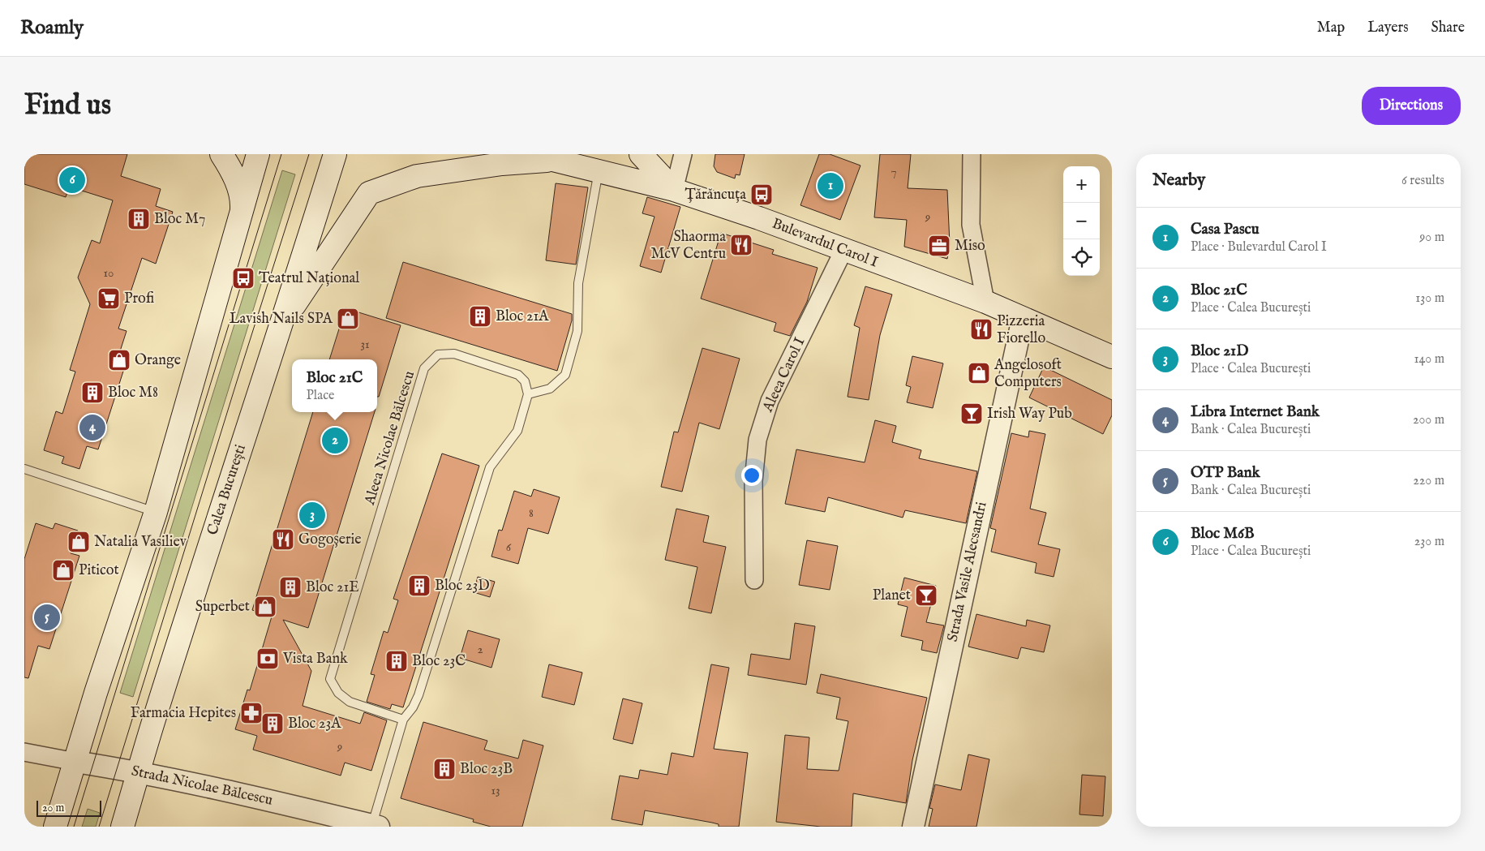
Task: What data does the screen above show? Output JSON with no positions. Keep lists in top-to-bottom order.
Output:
{
  "streets": {
    "main road": ["Bulevardul Carol I", "Calea București"],
    "street": ["Aleea Carol I", "Strada Vasile Alecsandri", "Strada Nicolae Bălcescu"],
    "lane": ["Aleea Nicolae Bălcescu"]
  },
  "crossings": [
    ["Bulevardul Carol I", "Aleea Carol I"],
    ["Bulevardul Carol I", "Strada Vasile Alecsandri"],
    ["Calea București", "Strada Nicolae Bălcescu"]
  ],
  "places": {
    "bus stop": ["Țărăncuța", "Teatrul Național"],
    "building": [
      "Bloc M7",
      "Bloc 21A",
      "Bloc M8",
      "Bloc 23D",
      "Bloc 21E",
      "Bloc 23C",
      "Bloc 23A",
      "Bloc 23B"
    ],
    "restaurant": ["Shaorma McV Centru", "Pizzeria Fiorello", "Gogoșerie"],
    "office": ["Miso"],
    "supermarket": ["Profi"],
    "shop": [
      "Lavish Nails SPA",
      "Orange",
      "Angelosoft Computers",
      "Natalia Vasiliev",
      "Piticot",
      "Superbet"
    ],
    "bar": ["Irish Way Pub", "Planet"],
    "bank": ["Vista Bank"],
    "pharmacy": ["Farmacia Hepites"]
  },
  "house_numbers": [
    "7",
    "9",
    "10",
    "31",
    "8",
    "6",
    "2",
    "9",
    "13"
  ],
  "scale_bar": "20 m",
  "page": {
    "header": "Roamly",
    "nav": ["Map", "Layers", "Share"],
    "buttons": "Directions",
    "title": "Find us",
    "heading": ["Nearby", "6 results"],
    "pins": [
      "6",
      "1",
      "4",
      "2",
      "3",
      "5"
    ],
    "map_buttons": ["+", "−"],
    "list": [
      {
        "mark": "1",
        "name": "Casa Pascu",
        "note": "Place · Bulevardul Carol I",
        "value": "90 m"
      },
      {
        "mark": "2",
        "name": "Bloc 21C",
        "note": "Place · Calea București",
        "value": "130 m"
      },
      {
        "mark": "3",
        "name": "Bloc 21D",
        "note": "Place · Calea București",
        "value": "140 m"
      },
      {
        "mark": "4",
        "name": "Libra Internet Bank",
        "note": "Bank · Calea București",
        "value": "200 m"
      },
      {
        "mark": "5",
        "name": "OTP Bank",
        "note": "Bank · Calea București",
        "value": "220 m"
      },
      {
        "mark": "6",
        "name": "Bloc M6B",
        "note": "Place · Calea București",
        "value": "230 m"
      }
    ],
    "popup": ["Bloc 21C", "Place"],
    "scale": "20 m"
  }
}
